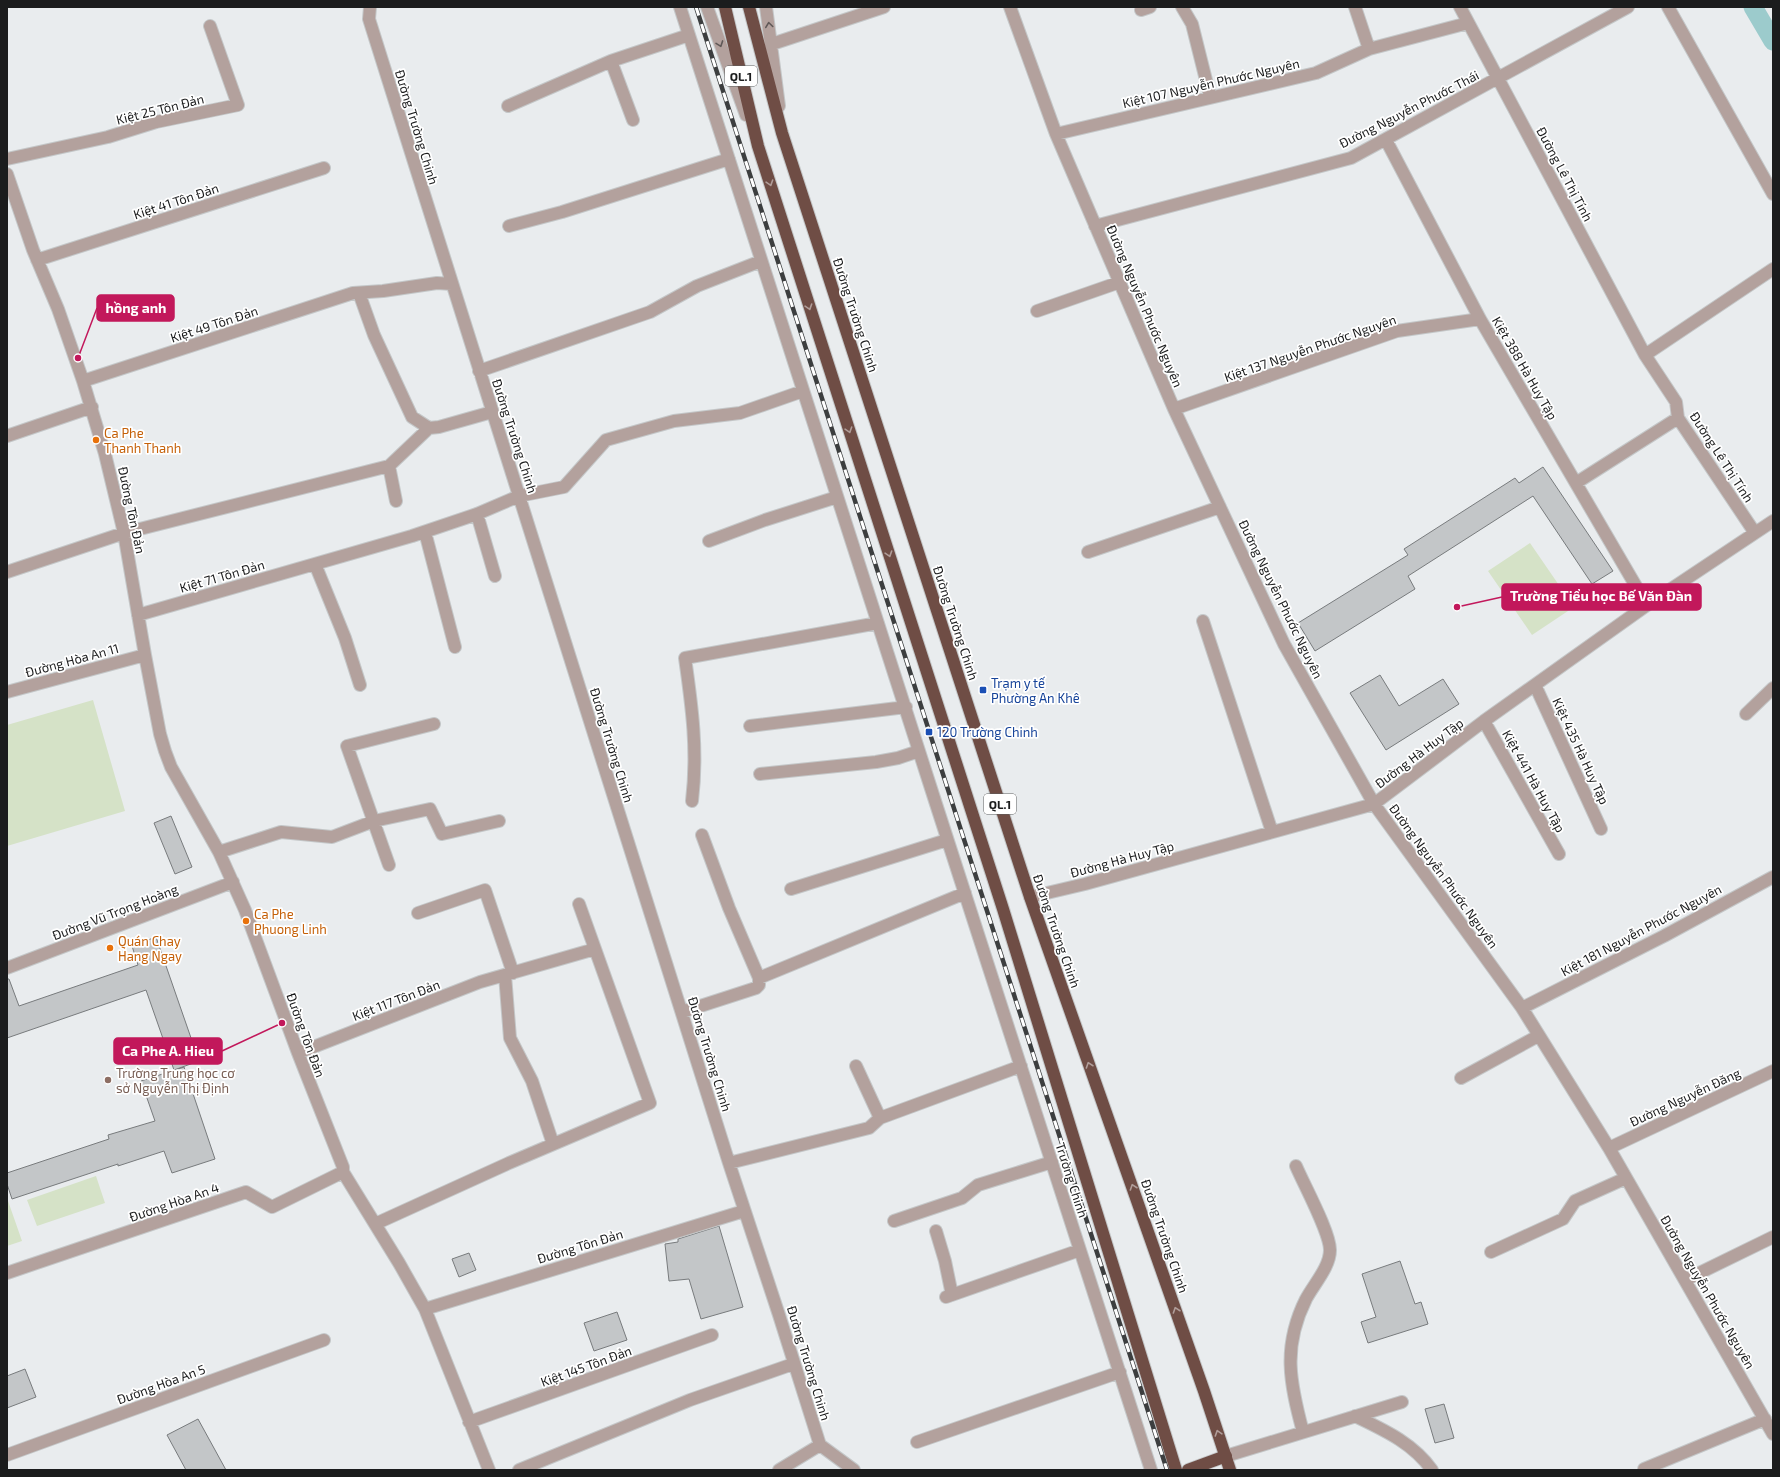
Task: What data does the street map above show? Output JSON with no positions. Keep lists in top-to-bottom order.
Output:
{
  "streets": {
    "highway": ["QL.1", "Đường Trường Chinh"],
    "street": [
      "Kiệt 107 Nguyễn Phước Nguyên",
      "Kiệt 25 Tôn Đản",
      "Đường Nguyễn Phước Thái",
      "Đường Lê Thị Tính",
      "Kiệt 41 Tôn Đản",
      "Đường Nguyễn Phước Nguyên",
      "Kiệt 49 Tôn Đản",
      "Kiệt 137 Nguyễn Phước Nguyên",
      "Kiệt 388 Hà Huy Tập",
      "Đường Tôn Đản",
      "Kiệt 71 Tôn Đản",
      "Đường Hòa An 11",
      "Kiệt 435 Hà Huy Tập",
      "Đường Hà Huy Tập",
      "Kiệt 441 Hà Huy Tập",
      "Đường Vũ Trọng Hoàng",
      "Kiệt 181 Nguyễn Phước Nguyên",
      "Kiệt 117 Tôn Đản",
      "Đường Nguyễn Đăng",
      "Trường Chinh",
      "Đường Hòa An 4",
      "Kiệt 145 Tôn Đản",
      "Đường Hòa An 5"
    ]
  },
  "crossings": [
    ["Kiệt 107 Nguyễn Phước Nguyên", "Đường Lê Thị Tính"],
    ["Kiệt 107 Nguyễn Phước Nguyên", "Đường Nguyễn Phước Nguyên"],
    ["Đường Nguyễn Phước Thái", "Đường Lê Thị Tính"],
    ["Đường Nguyễn Phước Thái", "Đường Nguyễn Phước Nguyên"],
    ["Đường Nguyễn Phước Thái", "Kiệt 388 Hà Huy Tập"],
    ["Đường Trường Chinh", "Kiệt 49 Tôn Đản"],
    ["Đường Trường Chinh", "Đường Tôn Đản"],
    ["Đường Trường Chinh", "Kiệt 71 Tôn Đản"],
    ["Đường Trường Chinh", "Đường Hà Huy Tập"],
    ["Đường Lê Thị Tính", "Đường Hà Huy Tập"],
    ["Kiệt 41 Tôn Đản", "Đường Tôn Đản"],
    ["Đường Nguyễn Phước Nguyên", "Kiệt 137 Nguyễn Phước Nguyên"],
    ["Đường Nguyễn Phước Nguyên", "Đường Hà Huy Tập"],
    ["Đường Nguyễn Phước Nguyên", "Kiệt 181 Nguyễn Phước Nguyên"],
    ["Đường Nguyễn Phước Nguyên", "Đường Nguyễn Đăng"],
    ["Kiệt 49 Tôn Đản", "Đường Tôn Đản"],
    ["Kiệt 137 Nguyễn Phước Nguyên", "Kiệt 388 Hà Huy Tập"],
    ["Kiệt 388 Hà Huy Tập", "Đường Hà Huy Tập"],
    ["Đường Tôn Đản", "Kiệt 71 Tôn Đản"],
    ["Đường Tôn Đản", "Đường Hòa An 11"],
    ["Đường Tôn Đản", "Đường Vũ Trọng Hoàng"],
    ["Đường Tôn Đản", "Kiệt 117 Tôn Đản"],
    ["Đường Tôn Đản", "Đường Hòa An 4"],
    ["Đường Tôn Đản", "Kiệt 145 Tôn Đản"],
    ["Kiệt 435 Hà Huy Tập", "Đường Hà Huy Tập"],
    ["Đường Hà Huy Tập", "Kiệt 441 Hà Huy Tập"]
  ],
  "places": {
    "other": [
      "hồng anh",
      "Ca Phe Thanh Thanh",
      "Trường Tiểu học Bế Văn Đàn",
      "Ca Phe Phuong Linh",
      "Quán Chay Hang Ngay",
      "Ca Phe A. Hieu",
      "Trường Trung học cơ sở Nguyễn Thị Định"
    ],
    "transit": ["Trạm y tế Phường An Khê", "120 Trường Chinh"]
  }
}
